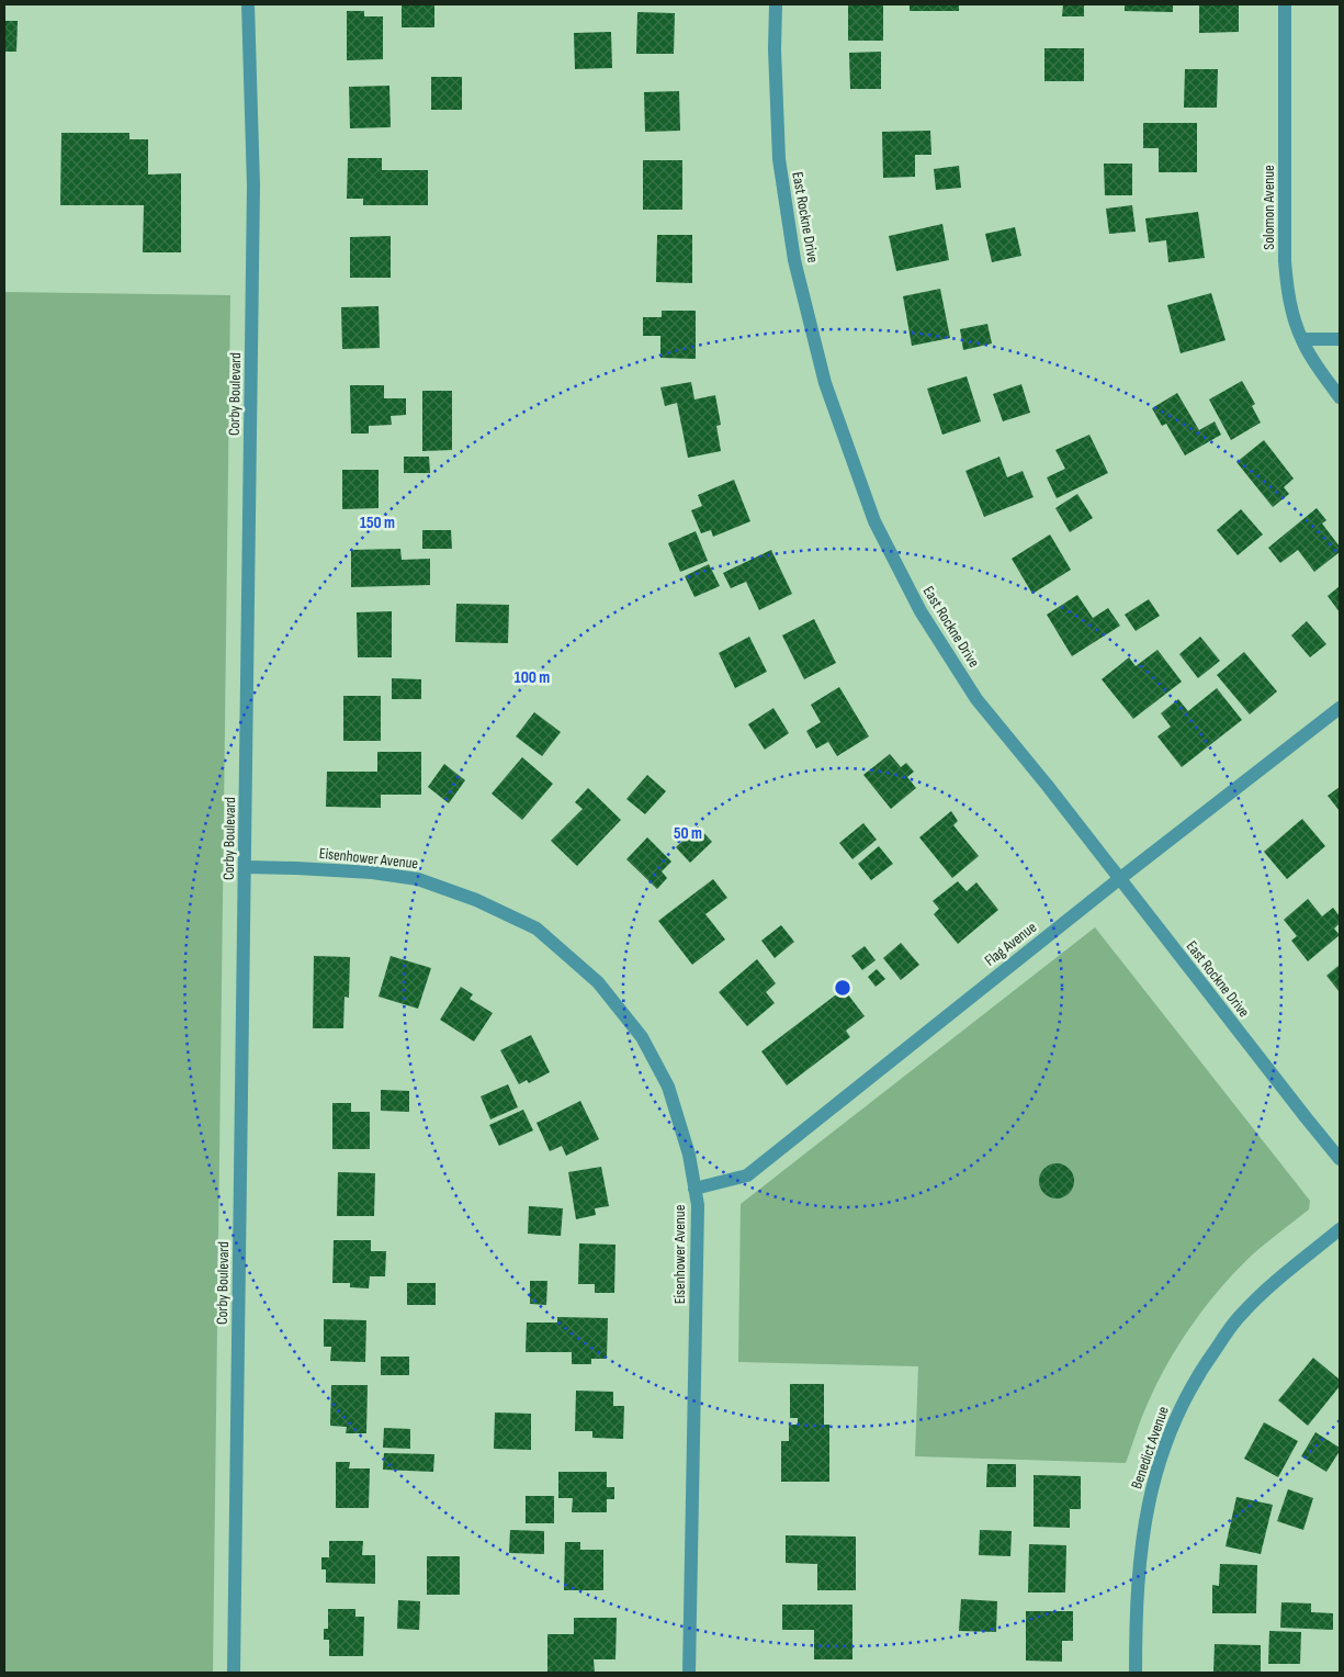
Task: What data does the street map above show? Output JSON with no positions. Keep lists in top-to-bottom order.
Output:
{
  "streets": {
    "street": [
      "Solomon Avenue",
      "East Rockne Drive",
      "Corby Boulevard",
      "Eisenhower Avenue",
      "Flag Avenue",
      "Benedict Avenue"
    ]
  },
  "crossings": [
    ["East Rockne Drive", "Flag Avenue"],
    ["Corby Boulevard", "Eisenhower Avenue"],
    ["Eisenhower Avenue", "Flag Avenue"]
  ],
  "rings": ["150 m", "100 m", "50 m"]
}
